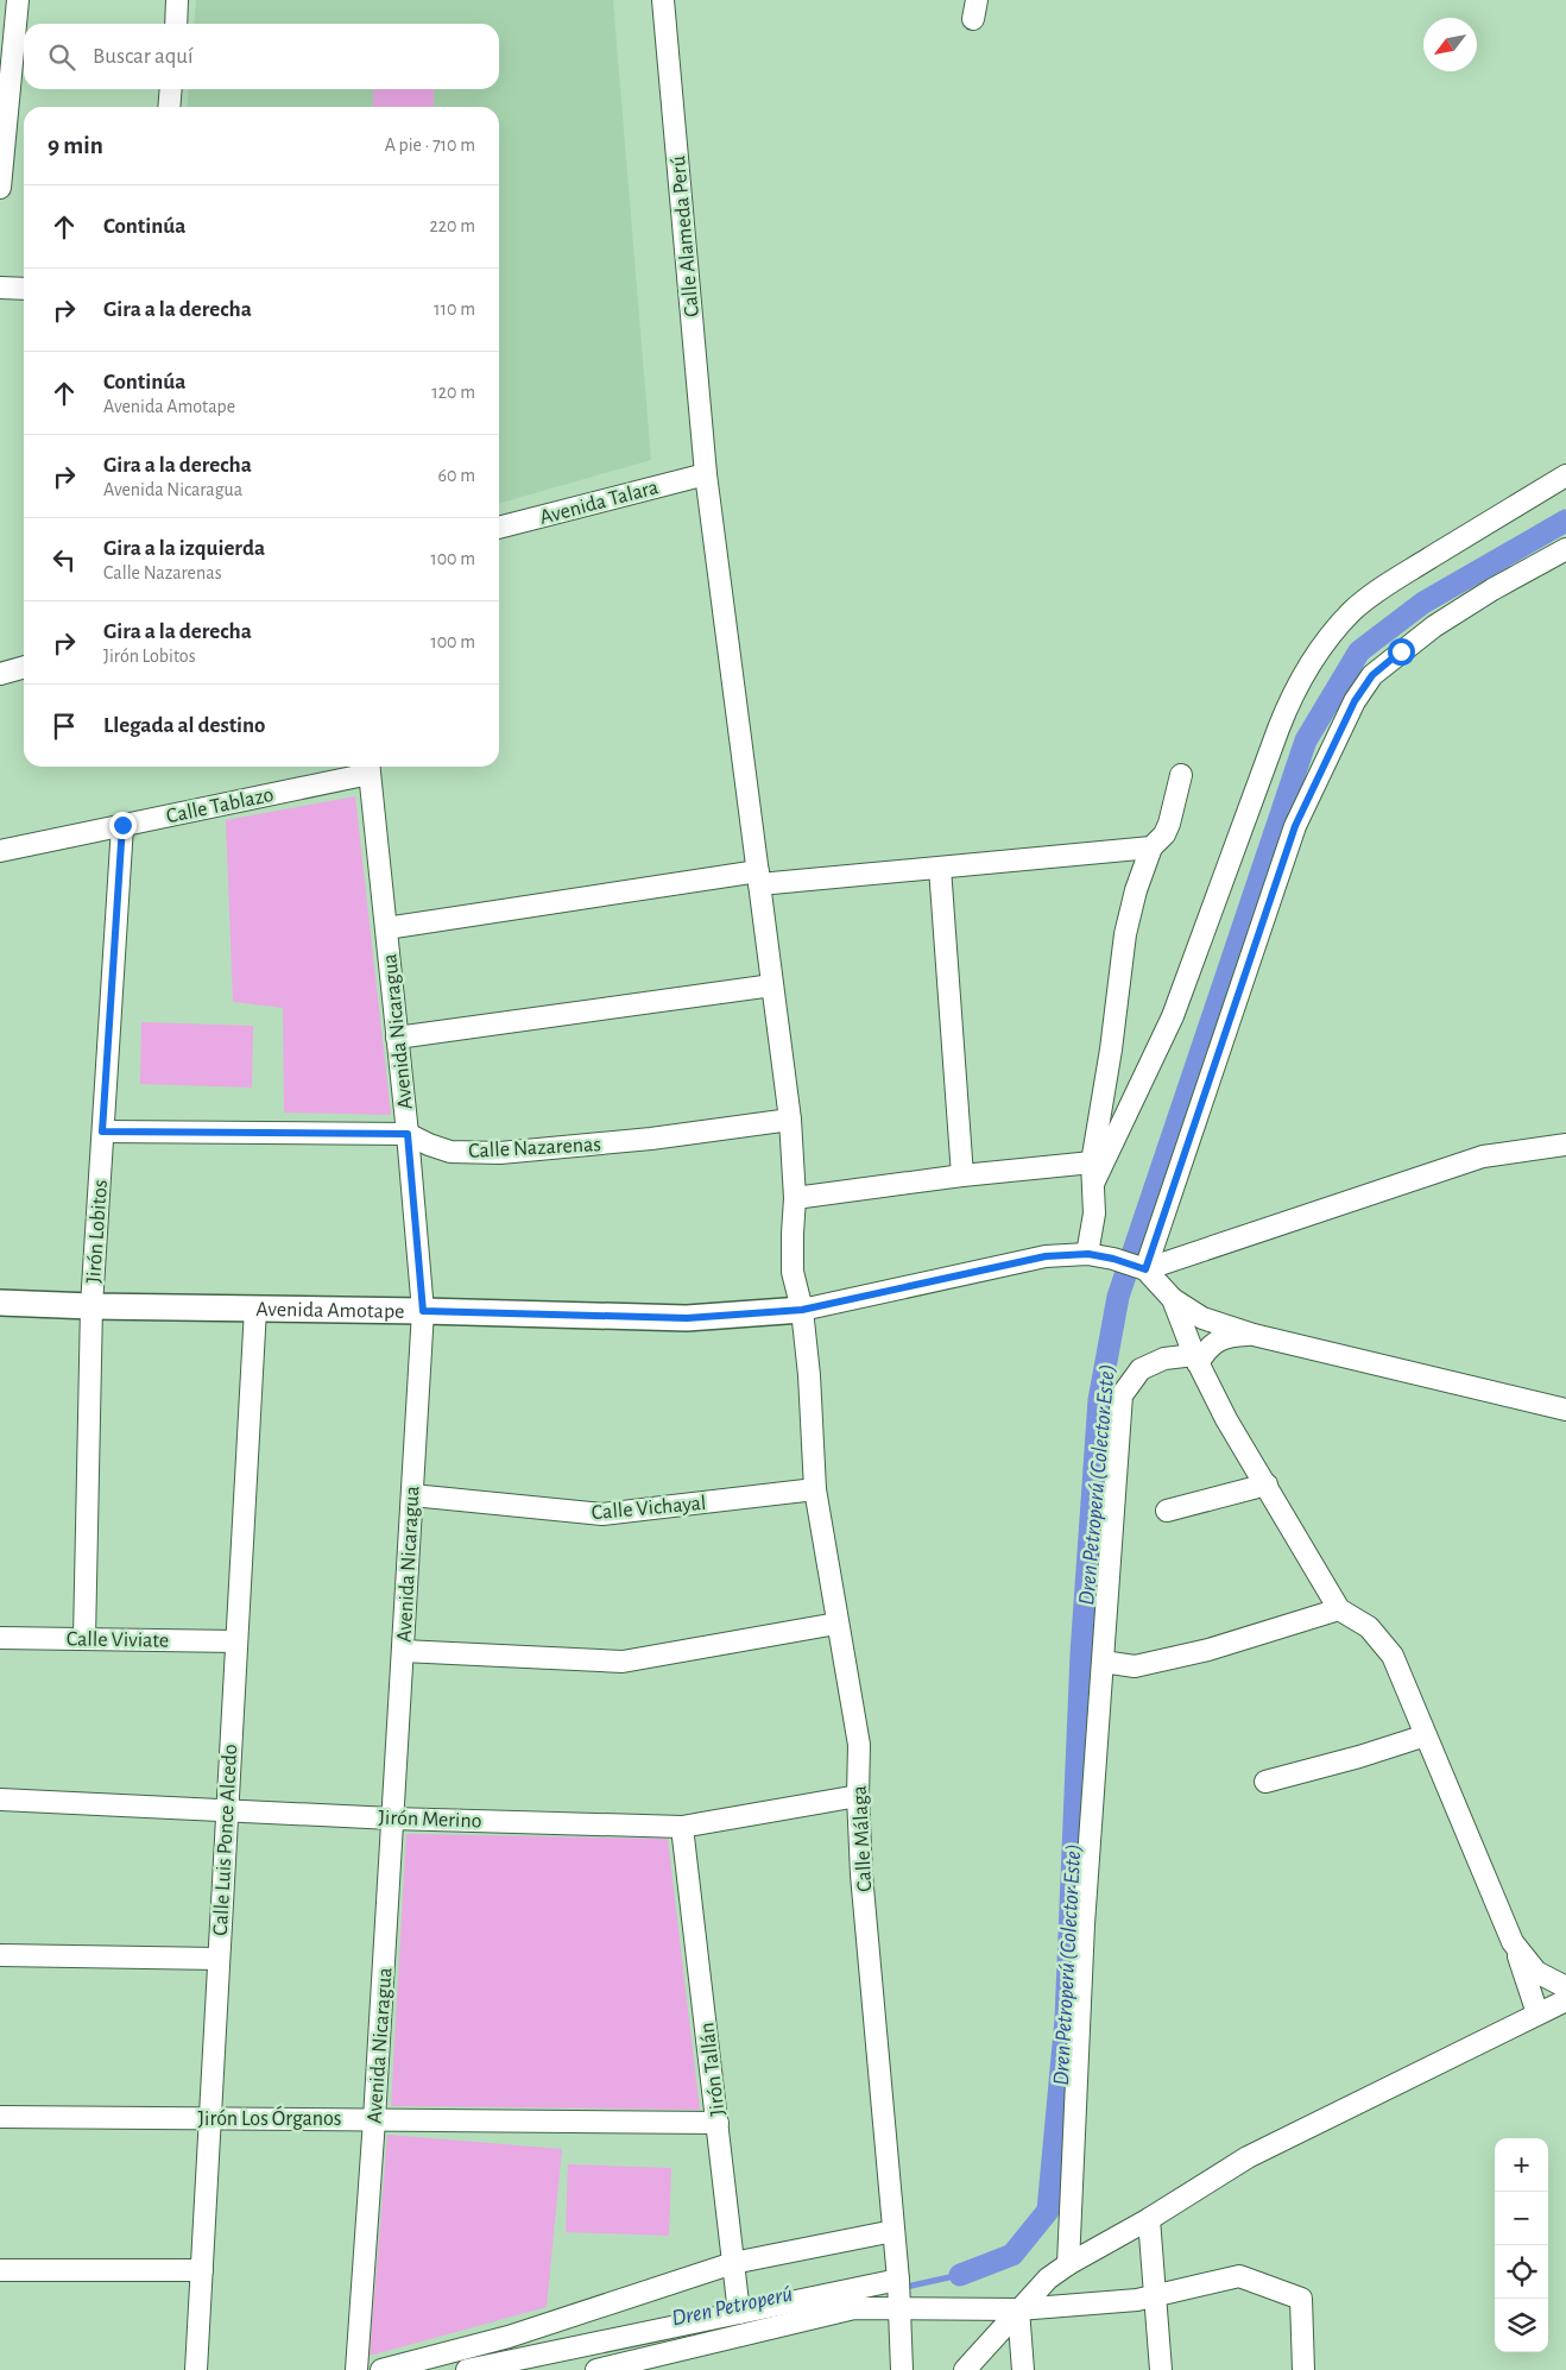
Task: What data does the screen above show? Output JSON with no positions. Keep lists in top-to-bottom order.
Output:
{
  "streets": {
    "street": [
      "Calle Alameda Perú",
      "Avenida Talara",
      "Calle Tablazo",
      "Avenida Nicaragua",
      "Calle Nazarenas",
      "Jirón Lobitos",
      "Avenida Amotape",
      "Calle Vichayal",
      "Calle Viviate",
      "Jirón Merino",
      "Calle Málaga",
      "Calle Luis Ponce Alcedo",
      "Jirón Tallán",
      "Jirón Los Órganos"
    ]
  },
  "crossings": [
    ["Calle Alameda Perú", "Avenida Talara"],
    ["Calle Alameda Perú", "Calle Málaga"],
    ["Calle Tablazo", "Avenida Nicaragua"],
    ["Calle Tablazo", "Jirón Lobitos"],
    ["Avenida Nicaragua", "Calle Nazarenas"],
    ["Avenida Nicaragua", "Avenida Amotape"],
    ["Avenida Nicaragua", "Calle Vichayal"],
    ["Avenida Nicaragua", "Jirón Merino"],
    ["Avenida Nicaragua", "Jirón Los Órganos"],
    ["Calle Nazarenas", "Jirón Lobitos"],
    ["Calle Nazarenas", "Calle Málaga"],
    ["Jirón Lobitos", "Avenida Amotape"],
    ["Jirón Lobitos", "Calle Viviate"],
    ["Avenida Amotape", "Calle Málaga"],
    ["Avenida Amotape", "Calle Luis Ponce Alcedo"],
    ["Calle Vichayal", "Calle Málaga"],
    ["Calle Viviate", "Calle Luis Ponce Alcedo"],
    ["Jirón Merino", "Calle Málaga"],
    ["Jirón Merino", "Calle Luis Ponce Alcedo"],
    ["Jirón Merino", "Jirón Tallán"],
    ["Calle Luis Ponce Alcedo", "Jirón Los Órganos"],
    ["Jirón Tallán", "Jirón Los Órganos"]
  ],
  "water": ["Dren Petroperú (Colector Este)", "Dren Petroperú"],
  "north": "bottom left",
  "page": {
    "search": "Buscar aquí",
    "heading": ["9 min", "A pie · 710 m"],
    "list": [
      ["Continúa", "220 m"],
      ["Gira a la derecha", "110 m"],
      ["Continúa", "Avenida Amotape", "120 m"],
      ["Gira a la derecha", "Avenida Nicaragua", "60 m"],
      ["Gira a la izquierda", "Calle Nazarenas", "100 m"],
      ["Gira a la derecha", "Jirón Lobitos", "100 m"],
      "Llegada al destino"
    ],
    "map_buttons": ["+", "−"]
  }
}
